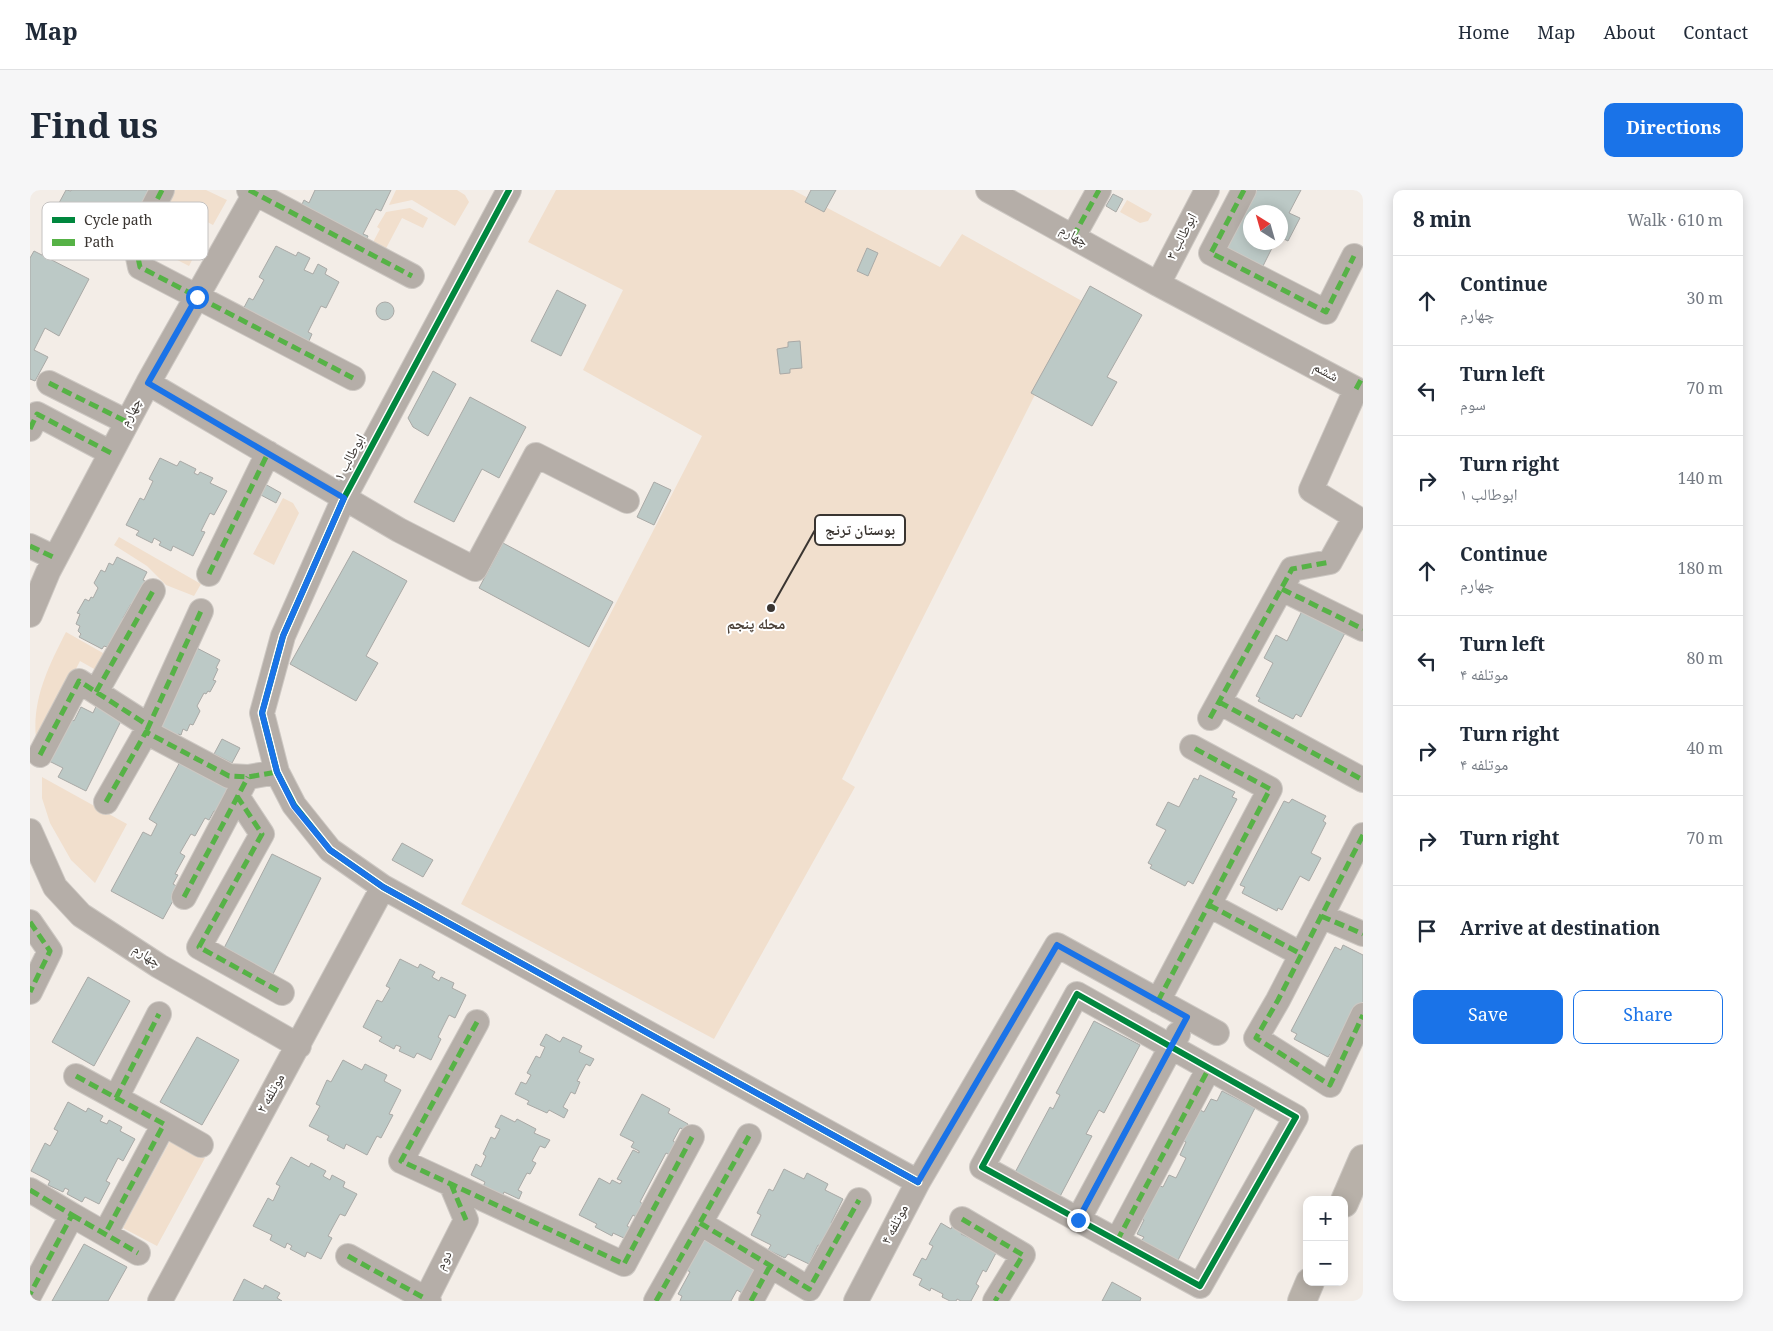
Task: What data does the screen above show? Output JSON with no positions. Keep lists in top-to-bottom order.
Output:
{
  "streets": {
    "street": [
      "چهارم",
      "ابوطالب ۳",
      "ششم",
      "ابوطالب ۱",
      "موتلفه ۲",
      "موتلفه ۴",
      "دوم"
    ]
  },
  "crossings": [
    ["چهارم", "ابوطالب ۳"],
    ["چهارم", "ششم"],
    ["چهارم", "موتلفه ۲"],
    ["ابوطالب ۳", "ششم"],
    ["ابوطالب ۱", "موتلفه ۲"]
  ],
  "districts": ["محله پنجم"],
  "places": ["بوستان ترنج"],
  "legend": ["Cycle path", "Path"],
  "north": "top left",
  "page": {
    "header": "Map",
    "nav": [
      "Home",
      "Map",
      "About",
      "Contact"
    ],
    "title": "Find us",
    "buttons": [
      "Directions",
      ["Save", "Share"]
    ],
    "heading": ["8 min", "Walk · 610 m"],
    "list": [
      ["Continue", "چهارم", "30 m"],
      ["Turn left", "سوم", "70 m"],
      ["Turn right", "ابوطالب ۱", "140 m"],
      ["Continue", "چهارم", "180 m"],
      ["Turn left", "موتلفه ۴", "80 m"],
      ["Turn right", "موتلفه ۴", "40 m"],
      ["Turn right", "70 m"],
      "Arrive at destination"
    ],
    "map_buttons": ["+", "−"]
  }
}
